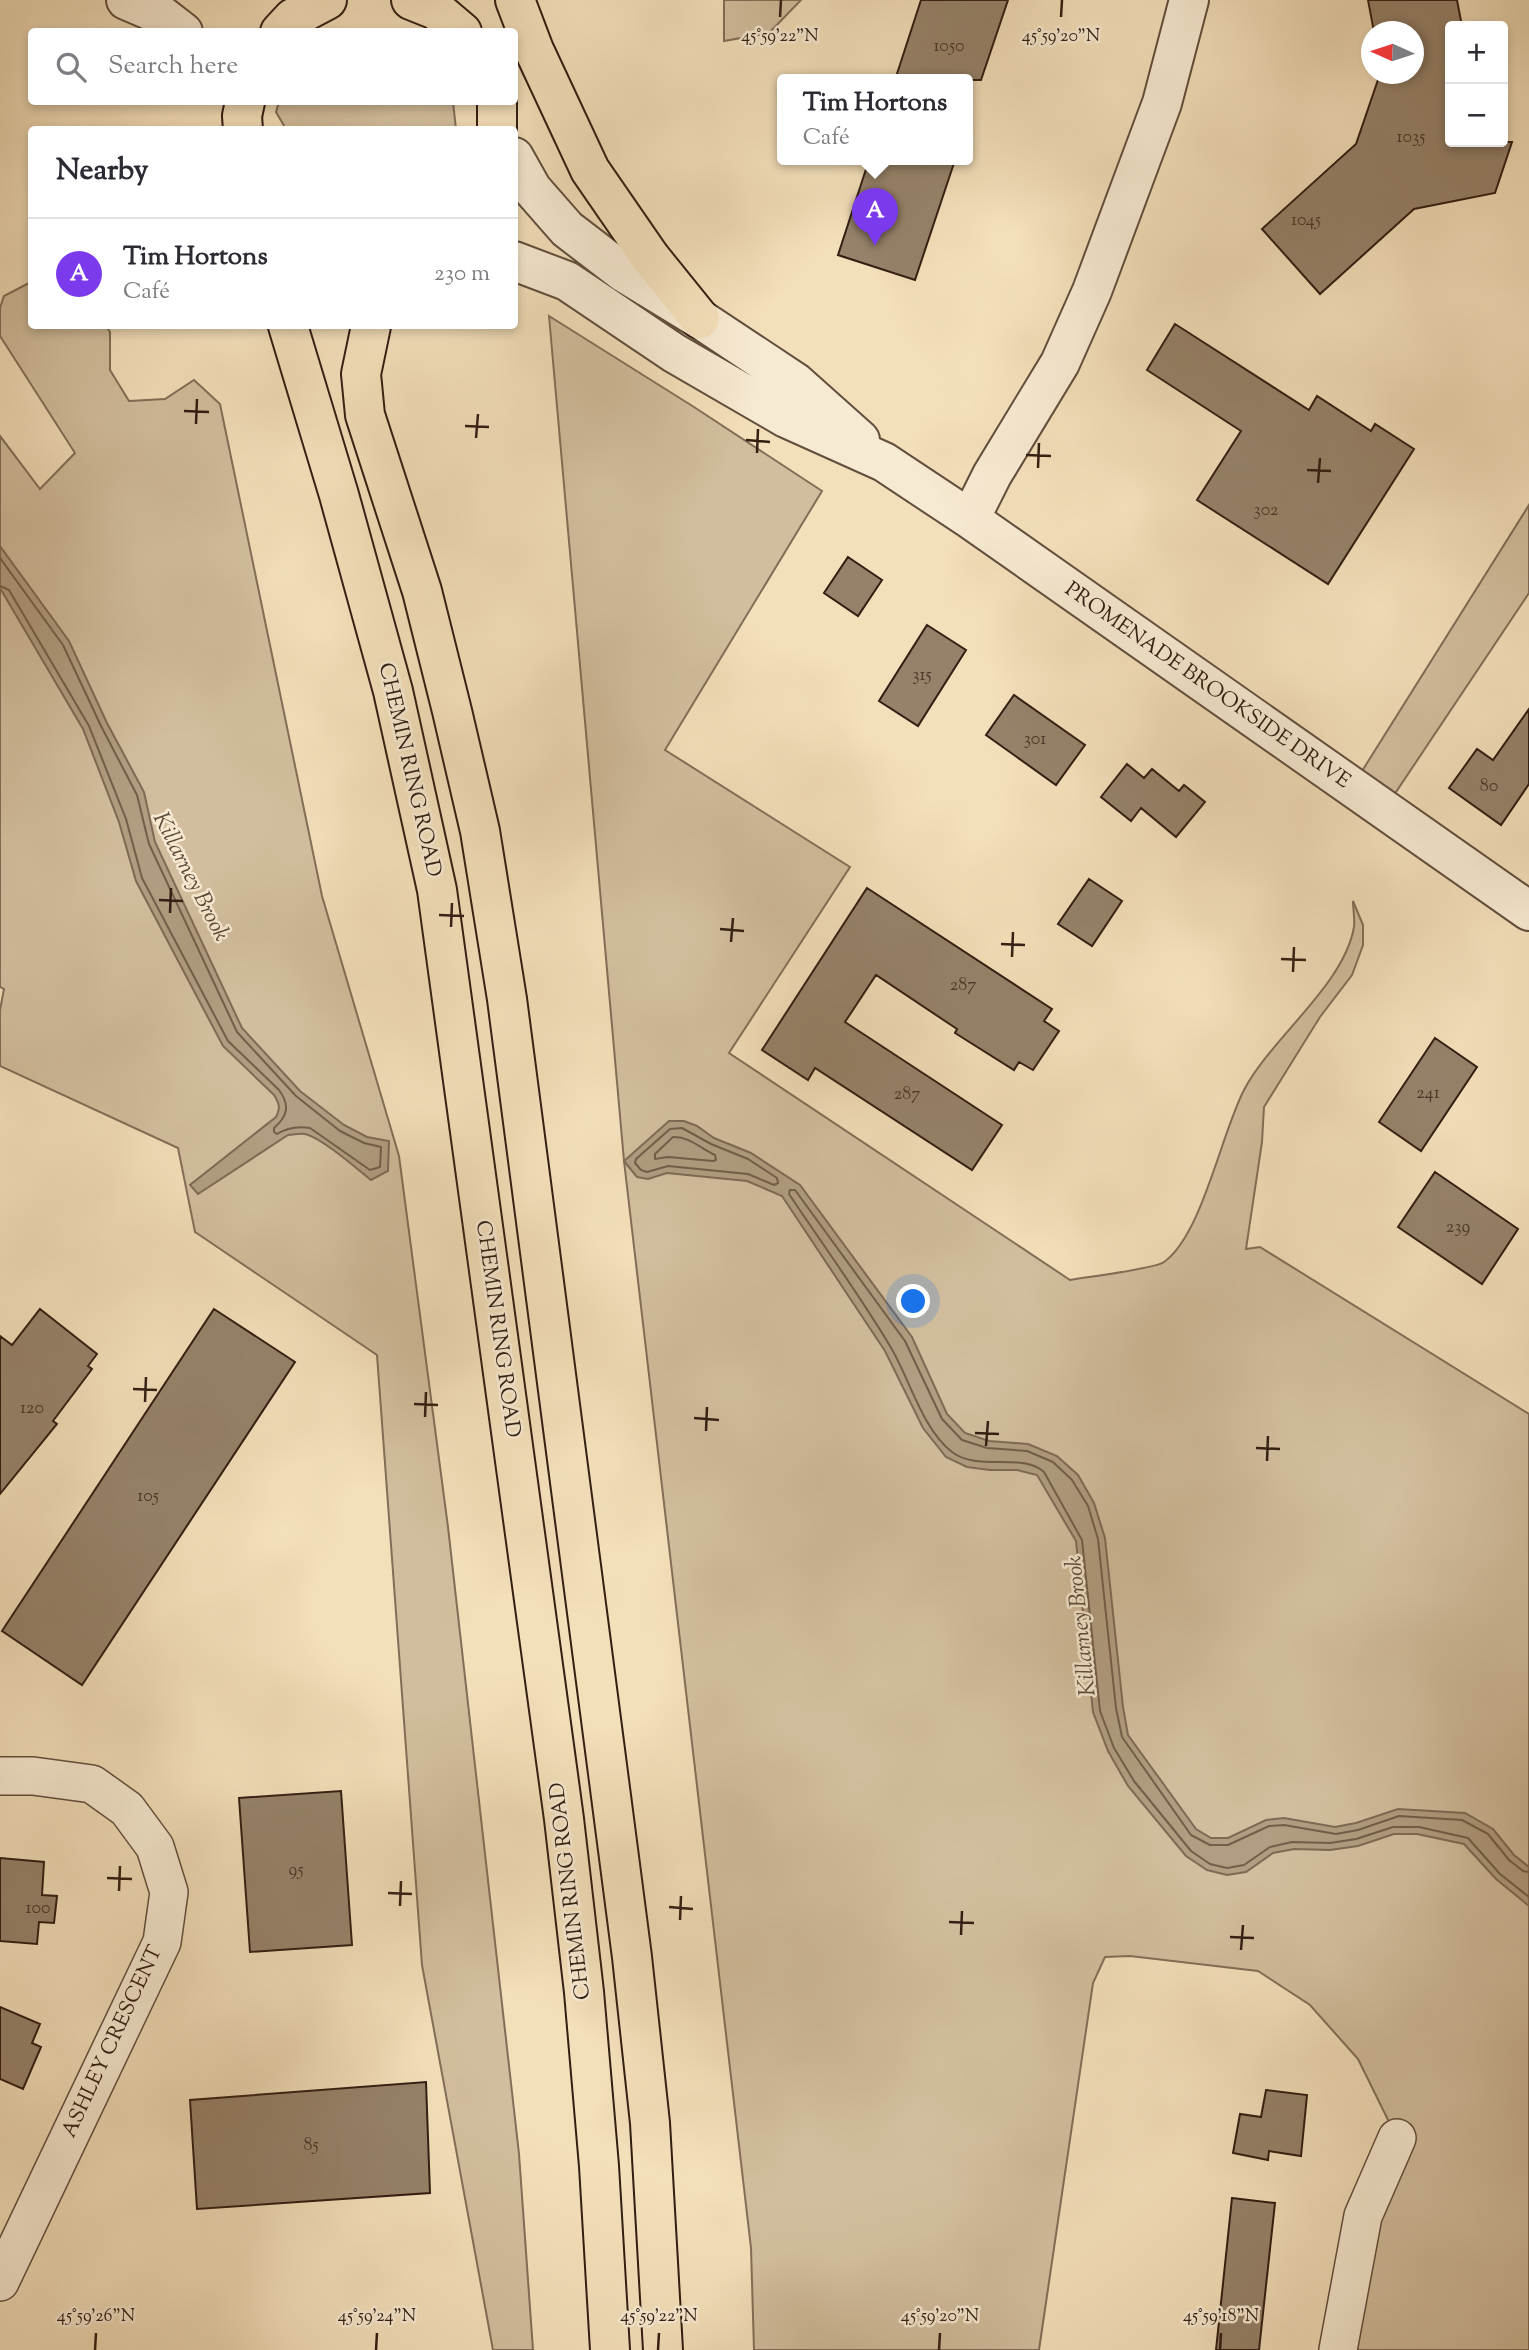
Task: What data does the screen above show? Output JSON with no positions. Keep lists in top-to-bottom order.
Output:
{
  "streets": {
    "highway": ["CHEMIN RING ROAD"],
    "street": ["PROMENADE BROOKSIDE DRIVE", "ASHLEY CRESCENT"]
  },
  "water": ["Killarney Brook"],
  "house_numbers": [
    "1050",
    "1035",
    "1045",
    "302",
    "315",
    "301",
    "80",
    "287",
    "241",
    "287",
    "239",
    "120",
    "105",
    "95",
    "100",
    "85"
  ],
  "north": "left",
  "page": {
    "map_buttons": ["+", "−"],
    "search": "Search here",
    "popup": ["Tim Hortons", "Café"],
    "heading": "Nearby",
    "pins": "A",
    "list": [
      {
        "mark": "A",
        "name": "Tim Hortons",
        "note": "Café",
        "value": "230 m"
      }
    ]
  },
  "coordinates": [
    "45°59'22\"N",
    "45°59'20\"N",
    "45°59'26\"N",
    "45°59'24\"N",
    "45°59'18\"N"
  ]
}
